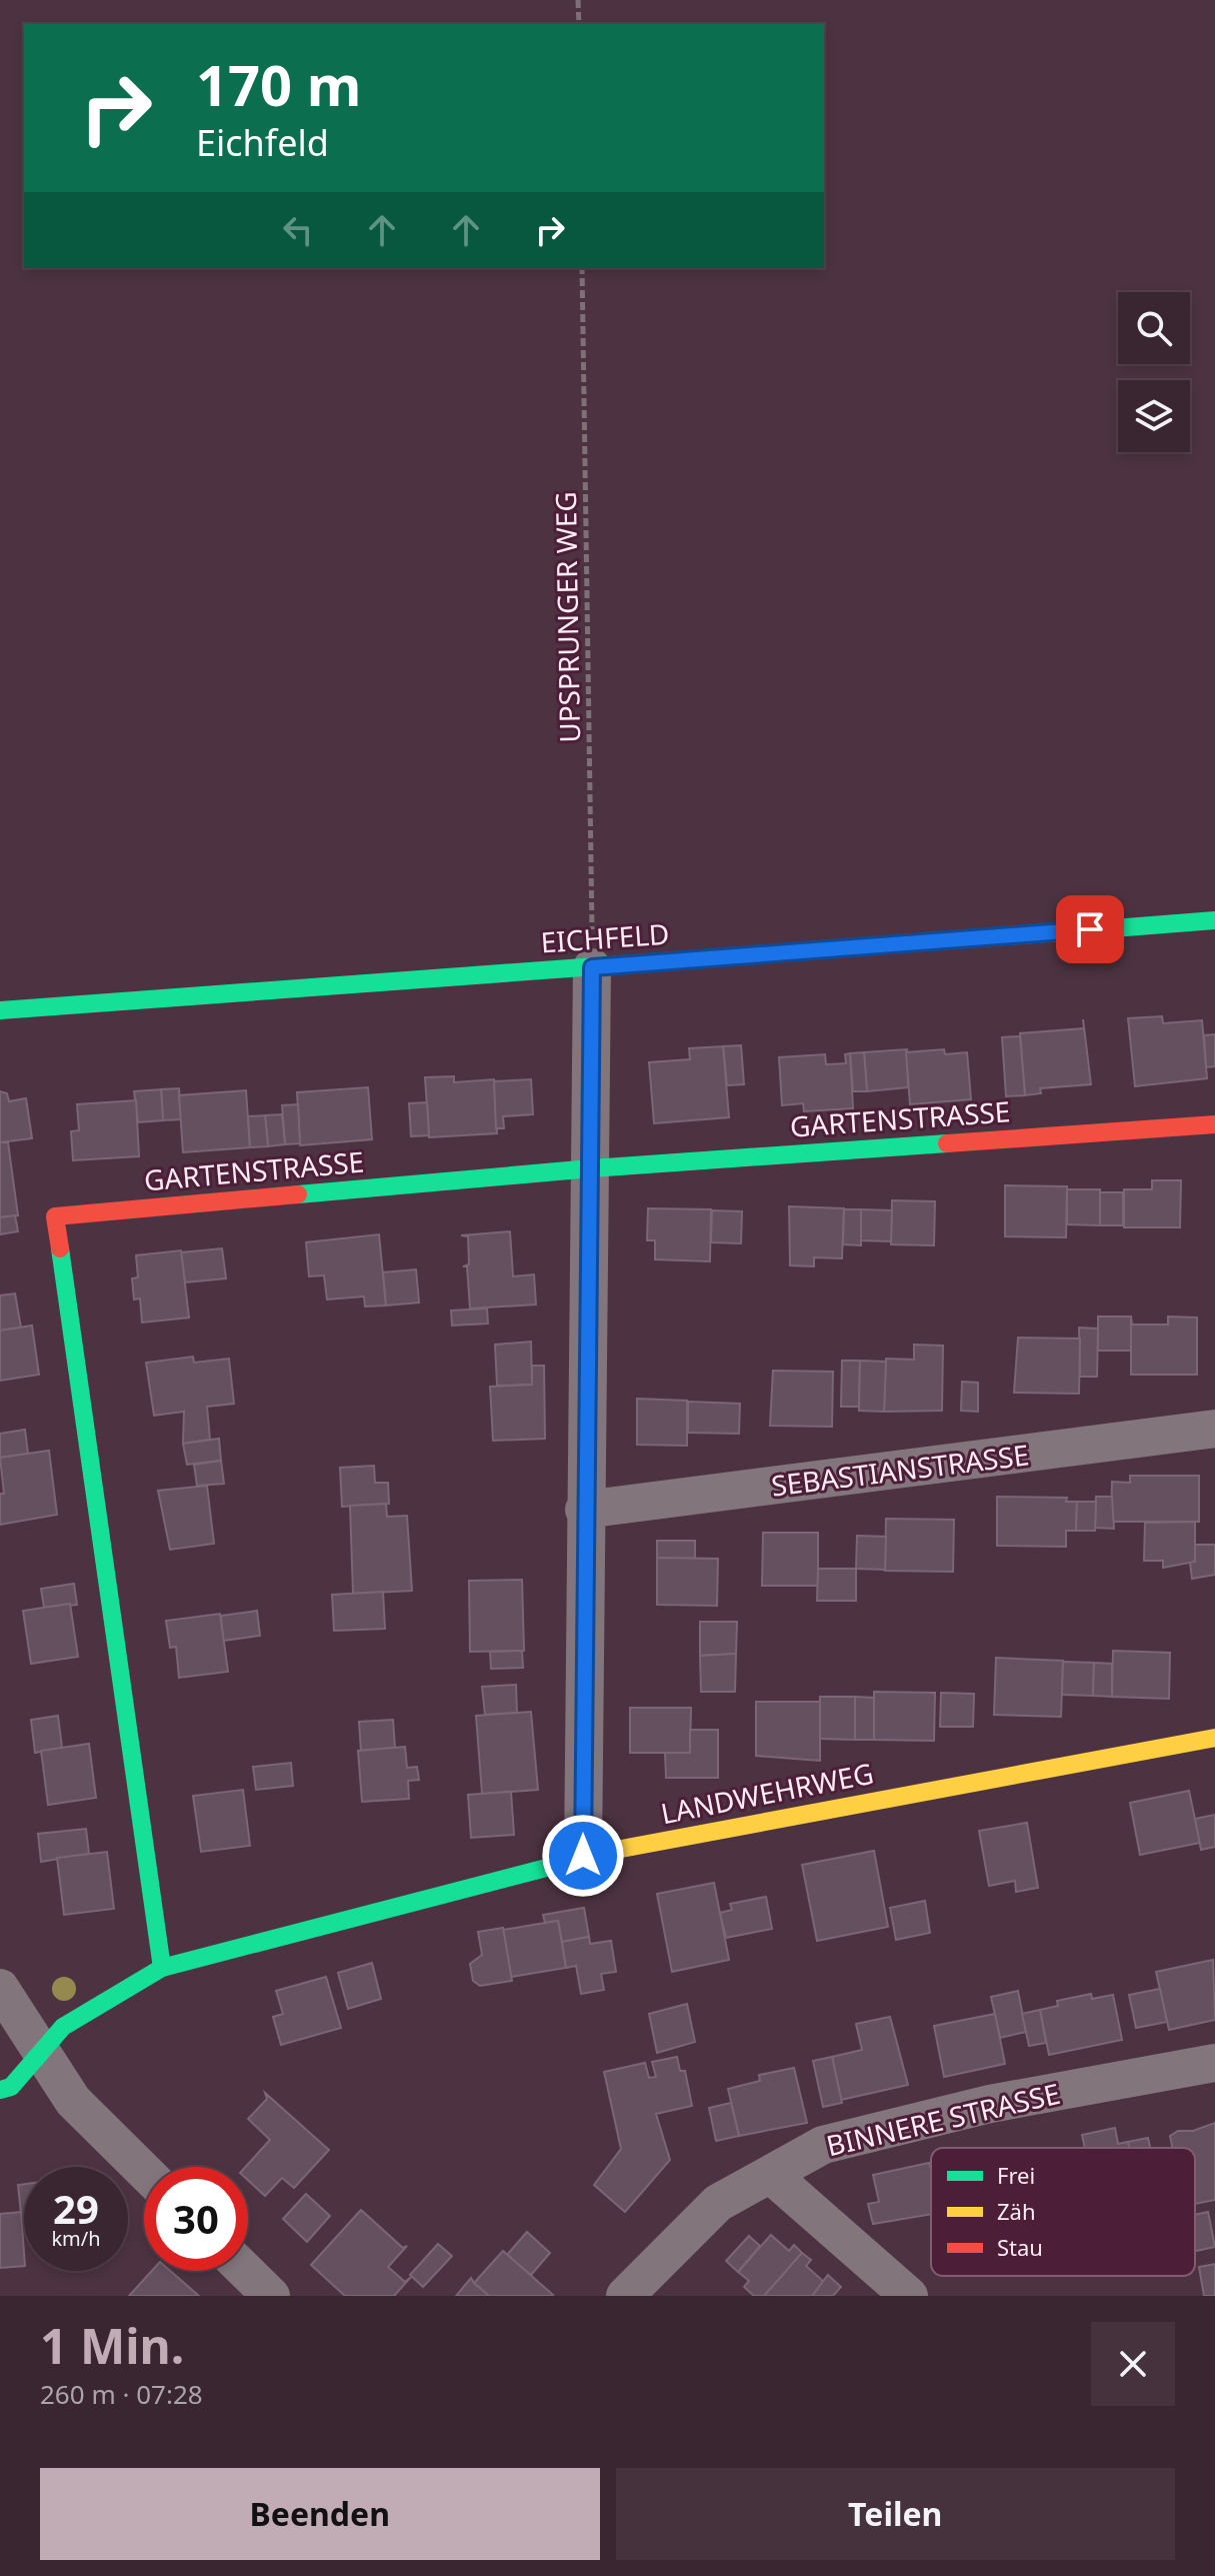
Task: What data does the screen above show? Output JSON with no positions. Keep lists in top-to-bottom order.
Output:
{
  "streets": {
    "street": [
      "EICHFELD",
      "GARTENSTRASSE",
      "SEBASTIANSTRASSE",
      "LANDWEHRWEG",
      "BINNERE STRASSE"
    ],
    "path": ["UPSPRUNGER WEG"]
  },
  "crossings": [
    ["UPSPRUNGER WEG", "EICHFELD"],
    ["GARTENSTRASSE", "LANDWEHRWEG"]
  ],
  "legend": ["Frei", "Zäh", "Stau"],
  "page": {
    "turn": ["170 m", "Eichfeld"],
    "speed": "29 km/h",
    "limit": "30",
    "heading": ["1 Min.", "260 m · 07:28"],
    "buttons": ["Beenden", "Teilen"]
  }
}
